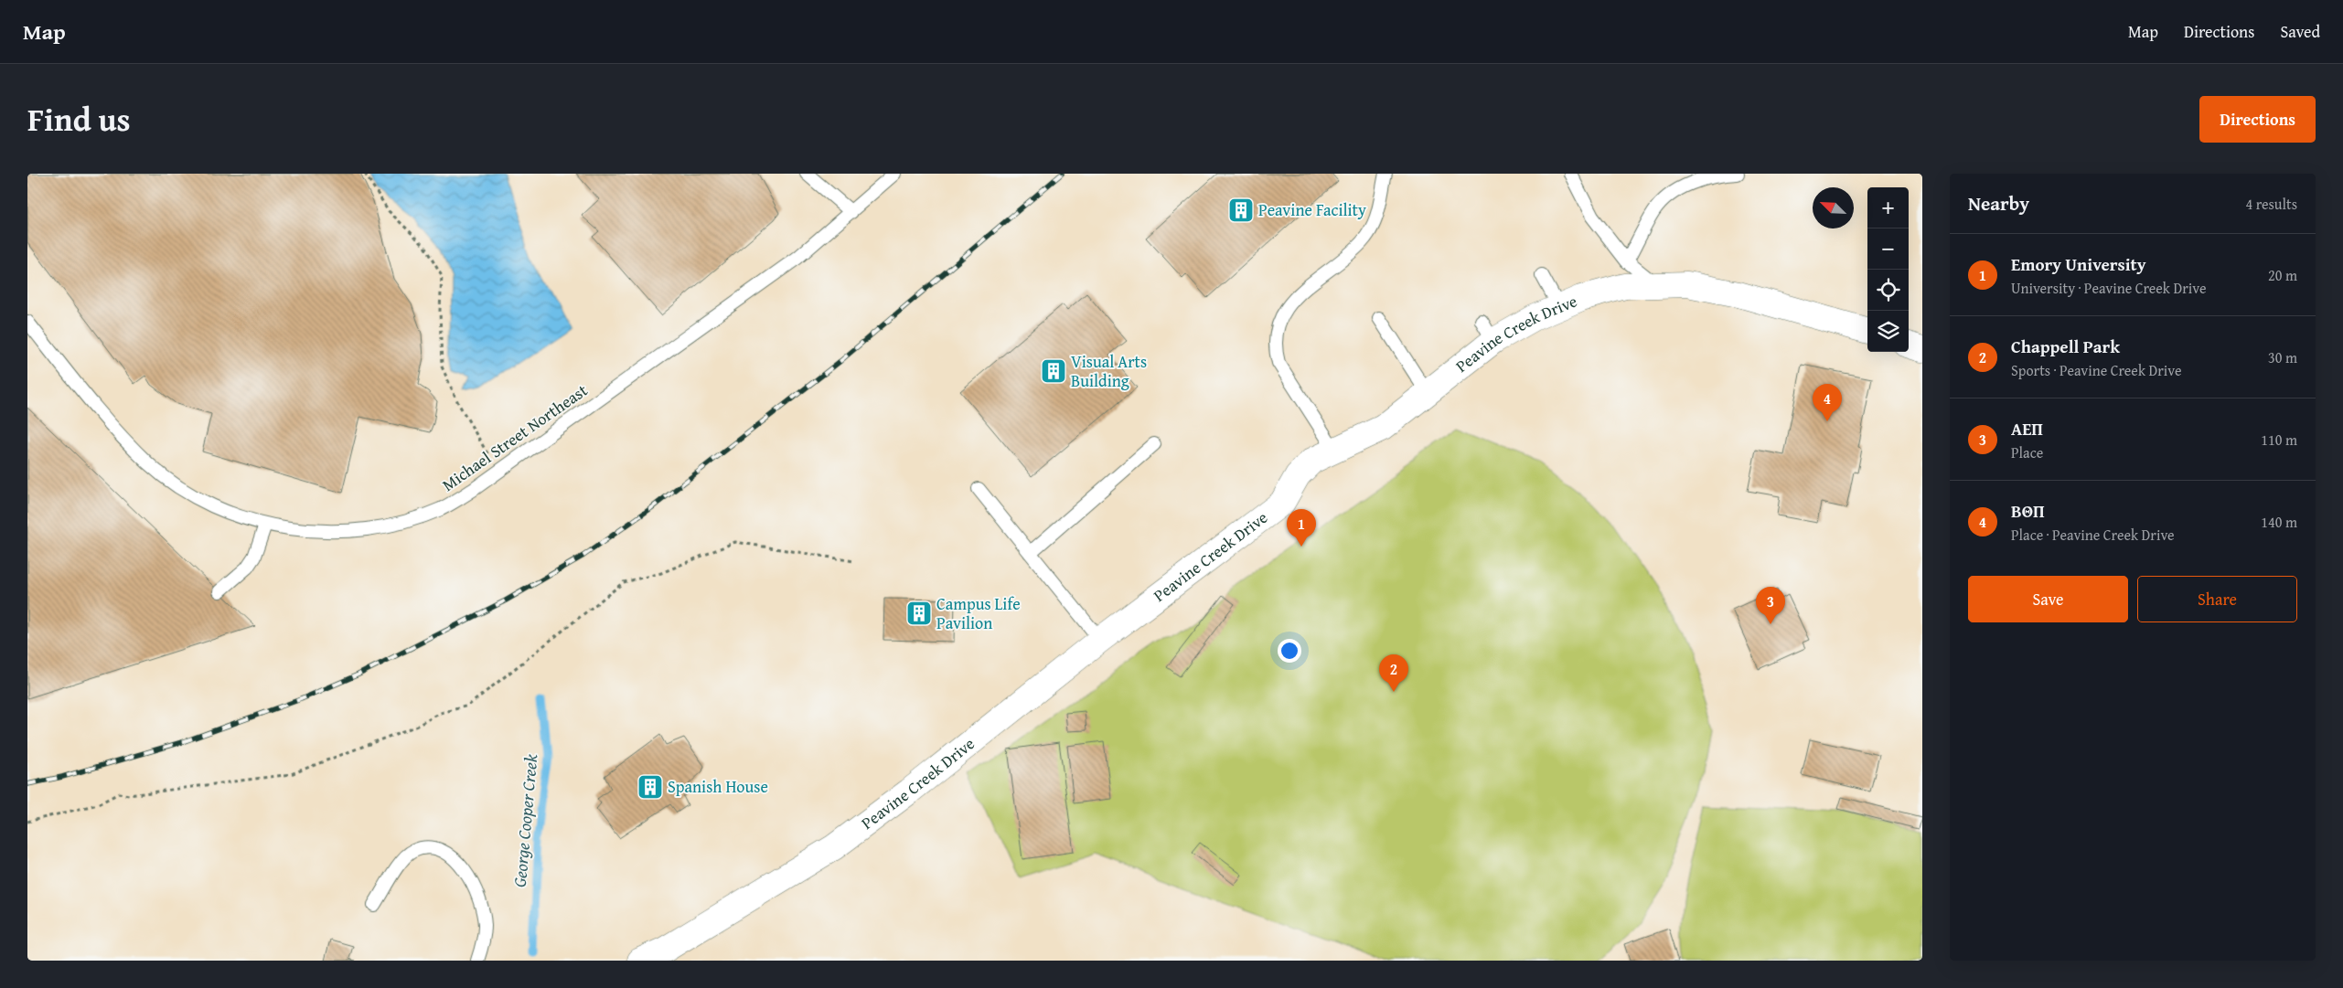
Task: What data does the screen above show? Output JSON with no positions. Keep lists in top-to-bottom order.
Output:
{
  "streets": {
    "street": ["Peavine Creek Drive"],
    "lane": ["Michael Street Northeast"]
  },
  "water": ["George Cooper Creek"],
  "places": {
    "building": [
      "Peavine Facility",
      "Visual Arts Building",
      "Campus Life Pavilion",
      "Spanish House"
    ]
  },
  "north": "top left",
  "page": {
    "header": "Map",
    "nav": ["Map", "Directions", "Saved"],
    "title": "Find us",
    "buttons": [
      "Directions",
      ["Save", "Share"]
    ],
    "heading": ["Nearby", "4 results"],
    "map_buttons": ["+", "−"],
    "list": [
      {
        "mark": "1",
        "name": "Emory University",
        "note": "University · Peavine Creek Drive",
        "value": "20 m"
      },
      {
        "mark": "2",
        "name": "Chappell Park",
        "note": "Sports · Peavine Creek Drive",
        "value": "30 m"
      },
      {
        "mark": "3",
        "name": "ΑΕΠ",
        "note": "Place",
        "value": "110 m"
      },
      {
        "mark": "4",
        "name": "ΒΘΠ",
        "note": "Place · Peavine Creek Drive",
        "value": "140 m"
      }
    ],
    "pins": [
      "4",
      "1",
      "3",
      "2"
    ]
  }
}
